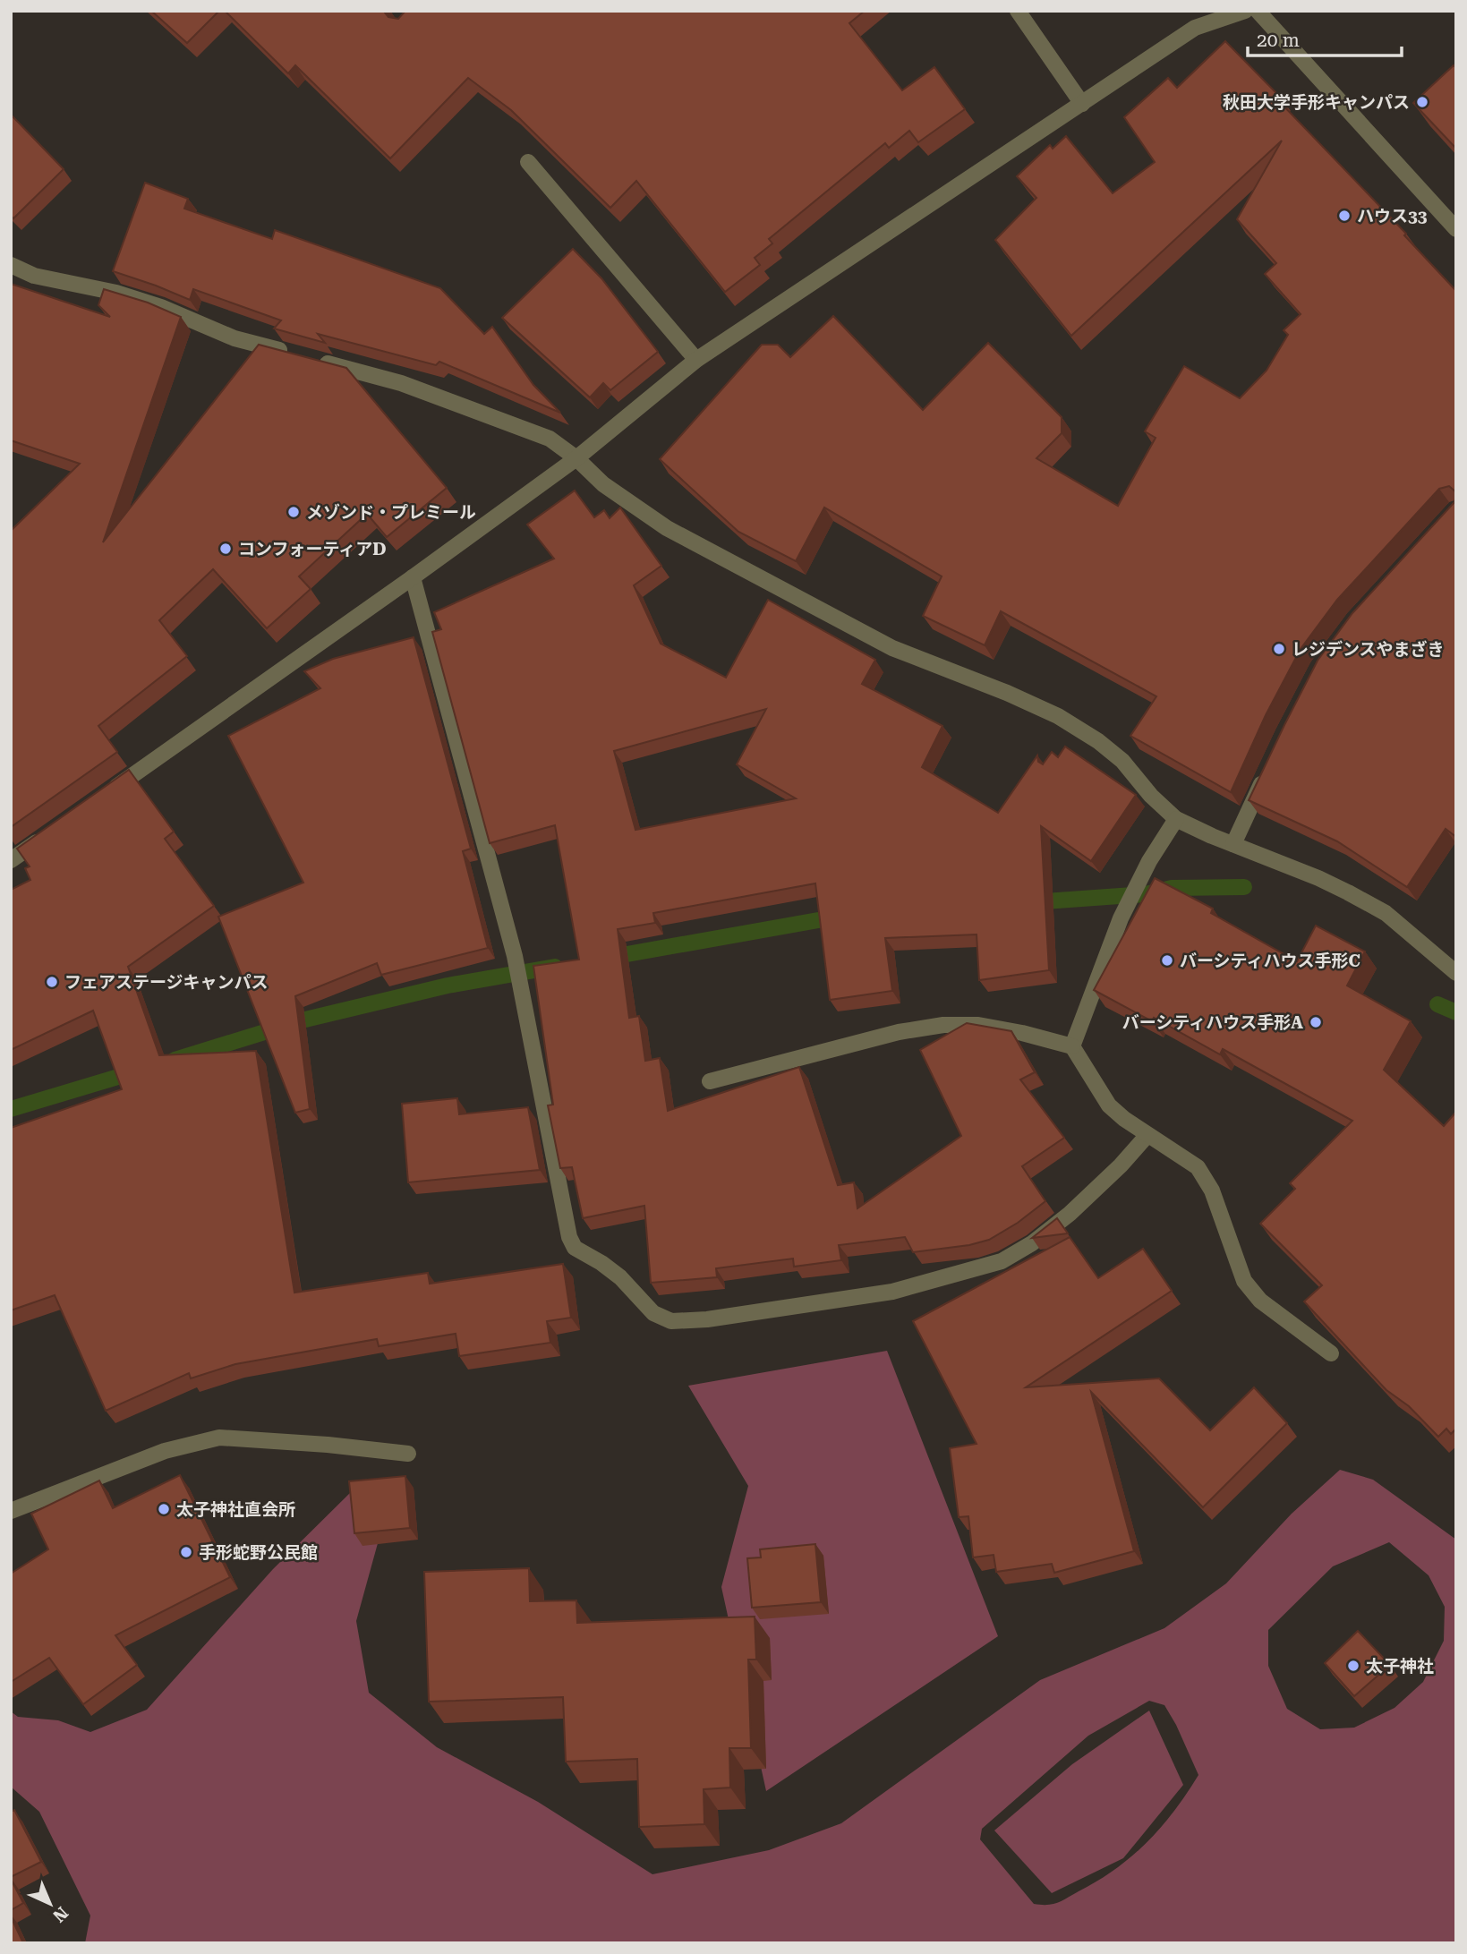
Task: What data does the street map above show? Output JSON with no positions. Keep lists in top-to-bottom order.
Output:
{
  "places": [
    "秋田大学手形キャンパス",
    "ハウス33",
    "メゾンド・プレミール",
    "コンフォーティアD",
    "レジデンスやまざき",
    "バーシティハウス手形C",
    "フェアステージキャンパス",
    "バーシティハウス手形A",
    "太子神社直会所",
    "手形蛇野公民館",
    "太子神社"
  ],
  "scale_bar": "20 m",
  "north": "bottom right"
}
